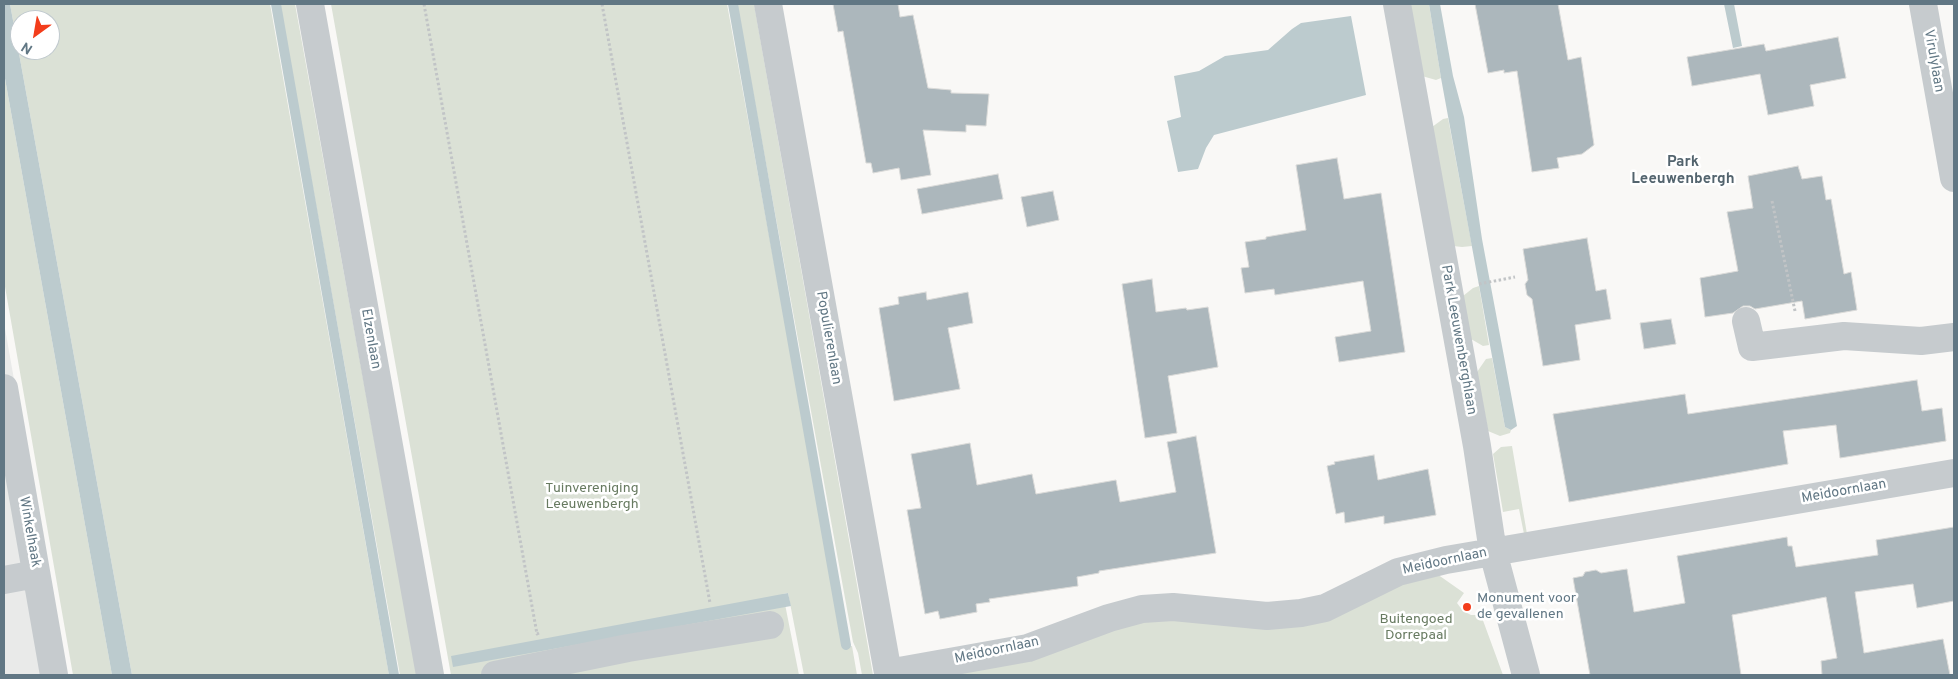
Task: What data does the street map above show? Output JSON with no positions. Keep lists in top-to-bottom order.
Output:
{
  "streets": {
    "street": [
      "Virulylaan",
      "Populierenlaan",
      "Elzenlaan",
      "Park Leeuwenberghlaan",
      "Meidoornlaan",
      "Winkelhaak"
    ]
  },
  "crossings": [
    ["Populierenlaan", "Meidoornlaan"],
    ["Park Leeuwenberghlaan", "Meidoornlaan"]
  ],
  "districts": ["Park Leeuwenbergh"],
  "parks": ["Tuinvereniging Leeuwenbergh", "Buitengoed Dorrepaal"],
  "places": ["Monument voor de gevallenen"],
  "north": "bottom left"
}
